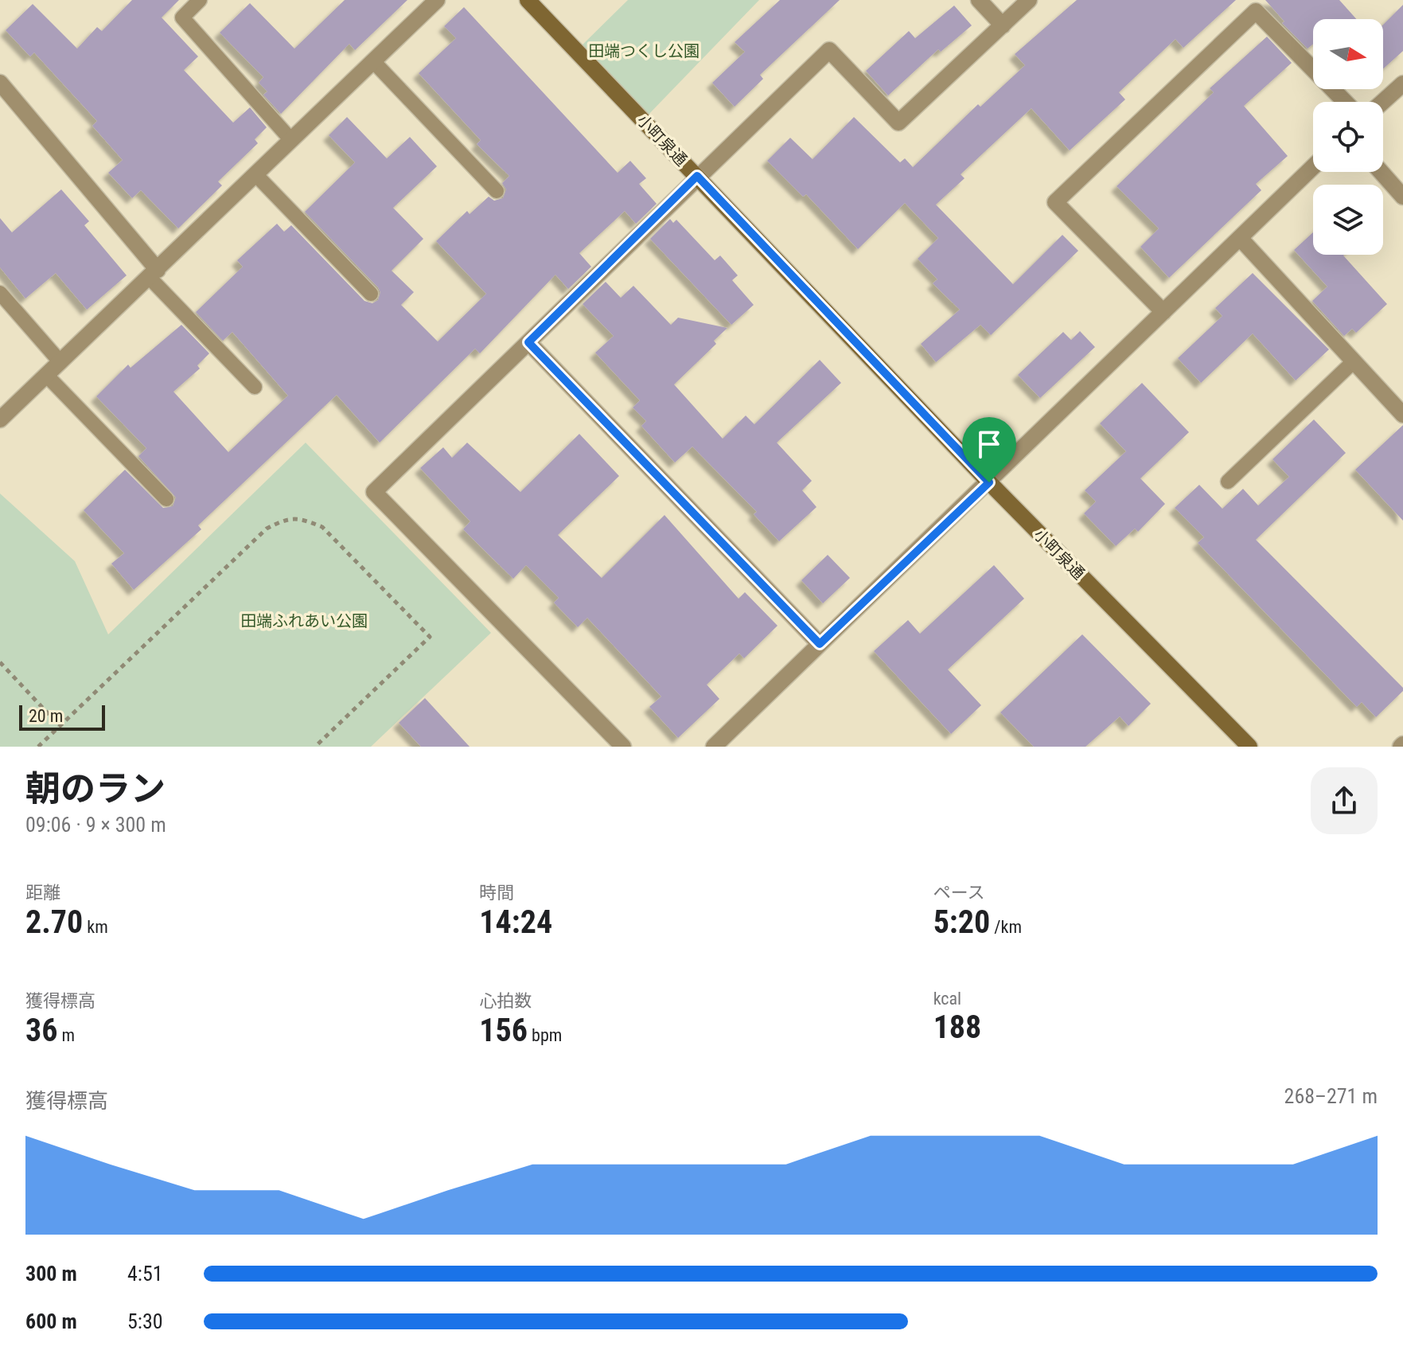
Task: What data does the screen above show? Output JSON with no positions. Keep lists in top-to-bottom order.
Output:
{
  "streets": {
    "street": ["小町泉通"]
  },
  "parks": ["田端つくし公園", "田端ふれあい公園"],
  "scale_bar": "20 m",
  "north": "right",
  "page": {
    "scale": "20 m",
    "heading": ["朝のラン", "09:06 · 9 × 300 m"],
    "stats": [
      ["距離", "2.70 km"],
      ["時間", "14:24"],
      ["ペース", "5:20 /km"],
      ["獲得標高", "36 m"],
      ["心拍数", "156 bpm"],
      ["kcal", "188"]
    ],
    "chart": ["獲得標高", "268–271 m"],
    "list": [
      {
        "name": "300 m",
        "note": "4:51"
      },
      {
        "name": "600 m",
        "note": "5:30"
      }
    ]
  }
}
